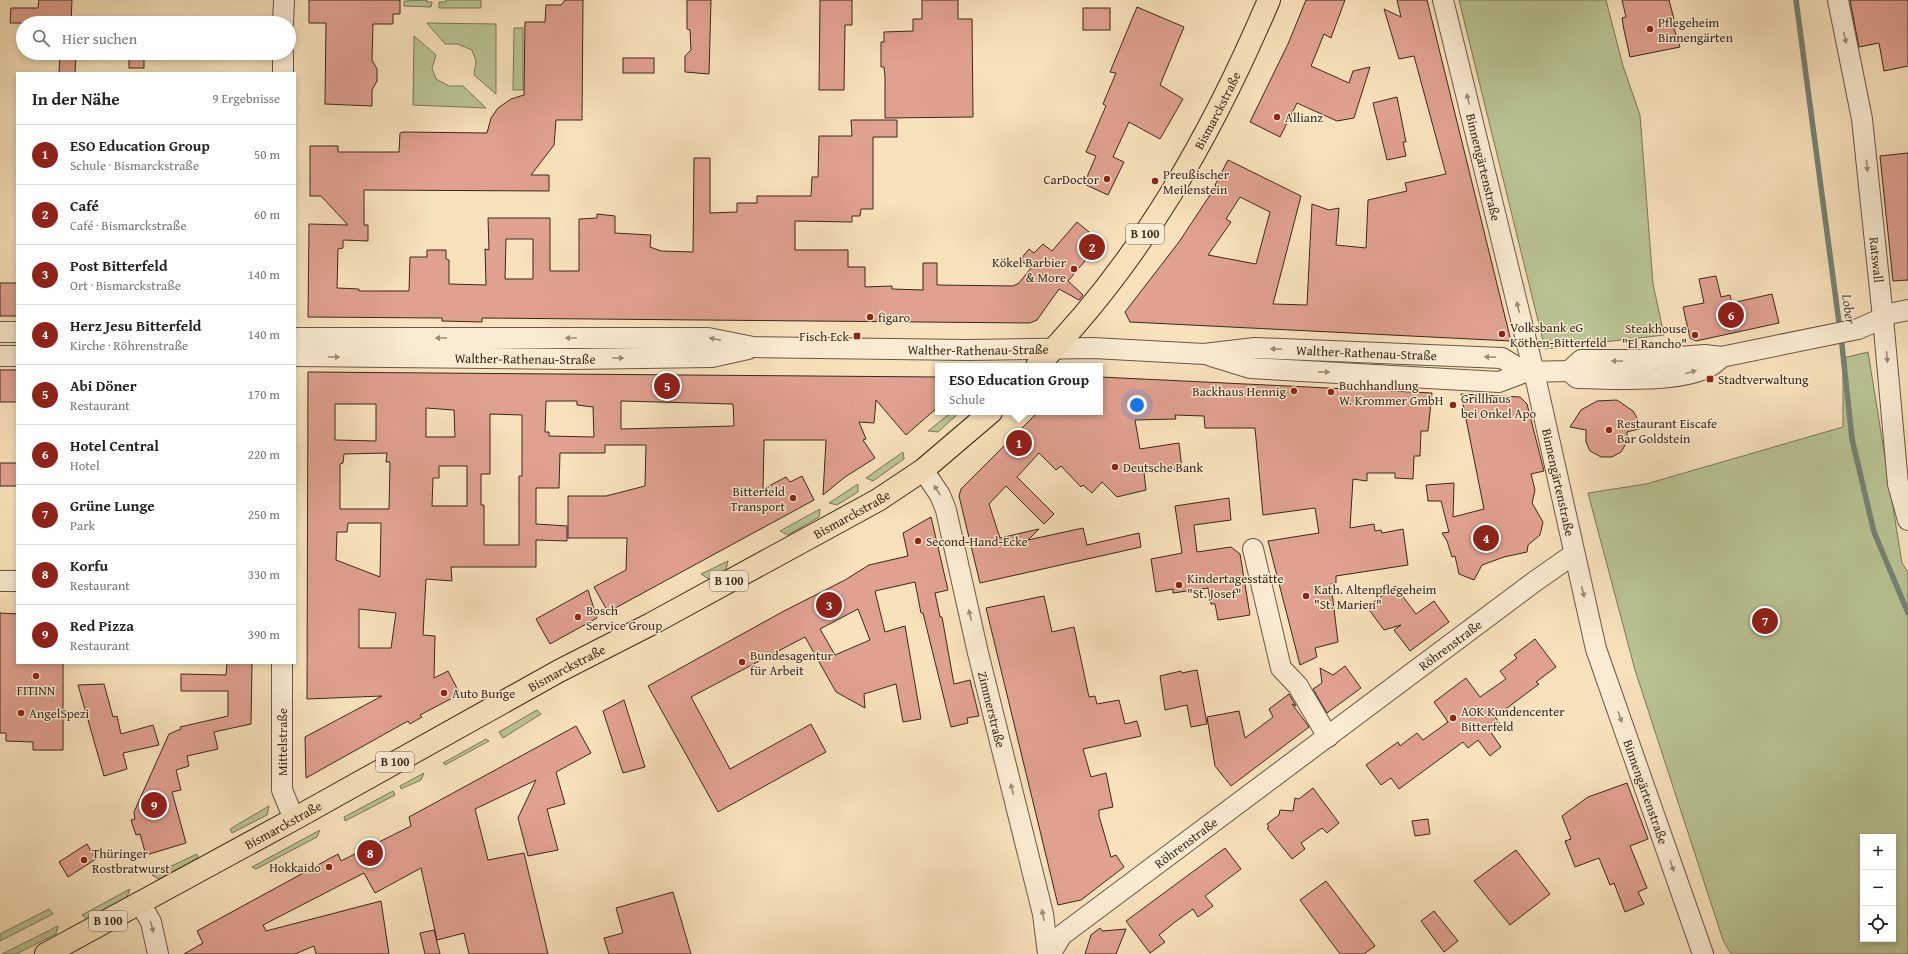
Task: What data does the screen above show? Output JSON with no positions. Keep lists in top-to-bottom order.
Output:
{
  "streets": {
    "main road": ["Bismarckstraße", "B 100"],
    "street": [
      "Binnengärtenstraße",
      "Ratswall",
      "Walther-Rathenau-Straße",
      "Röhrenstraße",
      "Zimmerstraße",
      "Mittelstraße"
    ]
  },
  "crossings": [
    ["Bismarckstraße", "Walther-Rathenau-Straße"],
    ["Bismarckstraße", "Zimmerstraße"],
    ["Bismarckstraße", "Mittelstraße"],
    ["Binnengärtenstraße", "Walther-Rathenau-Straße"],
    ["Binnengärtenstraße", "Röhrenstraße"],
    ["Ratswall", "Walther-Rathenau-Straße"],
    ["Röhrenstraße", "Zimmerstraße"]
  ],
  "one_way": ["Ratswall", "Zimmerstraße"],
  "water": ["Lober"],
  "places": {
    "other": [
      "Pflegeheim Binnengärten",
      "Allianz",
      "CarDoctor",
      "Preußischer Meilenstein",
      "Kökel Barbier & More",
      "figaro",
      "Volksbank eG Köthen-Bitterfeld",
      "Steakhouse \"El Rancho\"",
      "Backhaus Hennig",
      "Buchhandlung W. Krommer GmbH",
      "Grillhaus bei Onkel Apo",
      "Restaurant Eiscafe Bar Goldstein",
      "Deutsche Bank",
      "Bitterfeld Transport",
      "Second-Hand-Ecke",
      "Kindertagesstätte \"St. Josef\"",
      "Kath. Altenpflegeheim \"St. Marien\"",
      "Bosch Service Group",
      "Bundesagentur für Arbeit",
      "FITINN",
      "Auto Bunge",
      "AngelSpezi",
      "AOK Kundencenter Bitterfeld",
      "Thüringer Rostbratwurst",
      "Hokkaido"
    ],
    "transit": ["Fisch Eck", "Stadtverwaltung"]
  },
  "page": {
    "search": "Hier suchen",
    "heading": ["In der Nähe", "9 Ergebnisse"],
    "list": [
      {
        "mark": "1",
        "name": "ESO Education Group",
        "note": "Schule · Bismarckstraße",
        "value": "50 m"
      },
      {
        "mark": "2",
        "name": "Café",
        "note": "Café · Bismarckstraße",
        "value": "60 m"
      },
      {
        "mark": "3",
        "name": "Post Bitterfeld",
        "note": "Ort · Bismarckstraße",
        "value": "140 m"
      },
      {
        "mark": "4",
        "name": "Herz Jesu Bitterfeld",
        "note": "Kirche · Röhrenstraße",
        "value": "140 m"
      },
      {
        "mark": "5",
        "name": "Abi Döner",
        "note": "Restaurant",
        "value": "170 m"
      },
      {
        "mark": "6",
        "name": "Hotel Central",
        "note": "Hotel",
        "value": "220 m"
      },
      {
        "mark": "7",
        "name": "Grüne Lunge",
        "note": "Park",
        "value": "250 m"
      },
      {
        "mark": "8",
        "name": "Korfu",
        "note": "Restaurant",
        "value": "330 m"
      },
      {
        "mark": "9",
        "name": "Red Pizza",
        "note": "Restaurant",
        "value": "390 m"
      }
    ],
    "pins": [
      "2",
      "6",
      "5",
      "1",
      "4",
      "3",
      "7",
      "9",
      "8"
    ],
    "popup": ["ESO Education Group", "Schule"],
    "map_buttons": ["+", "−"]
  }
}
